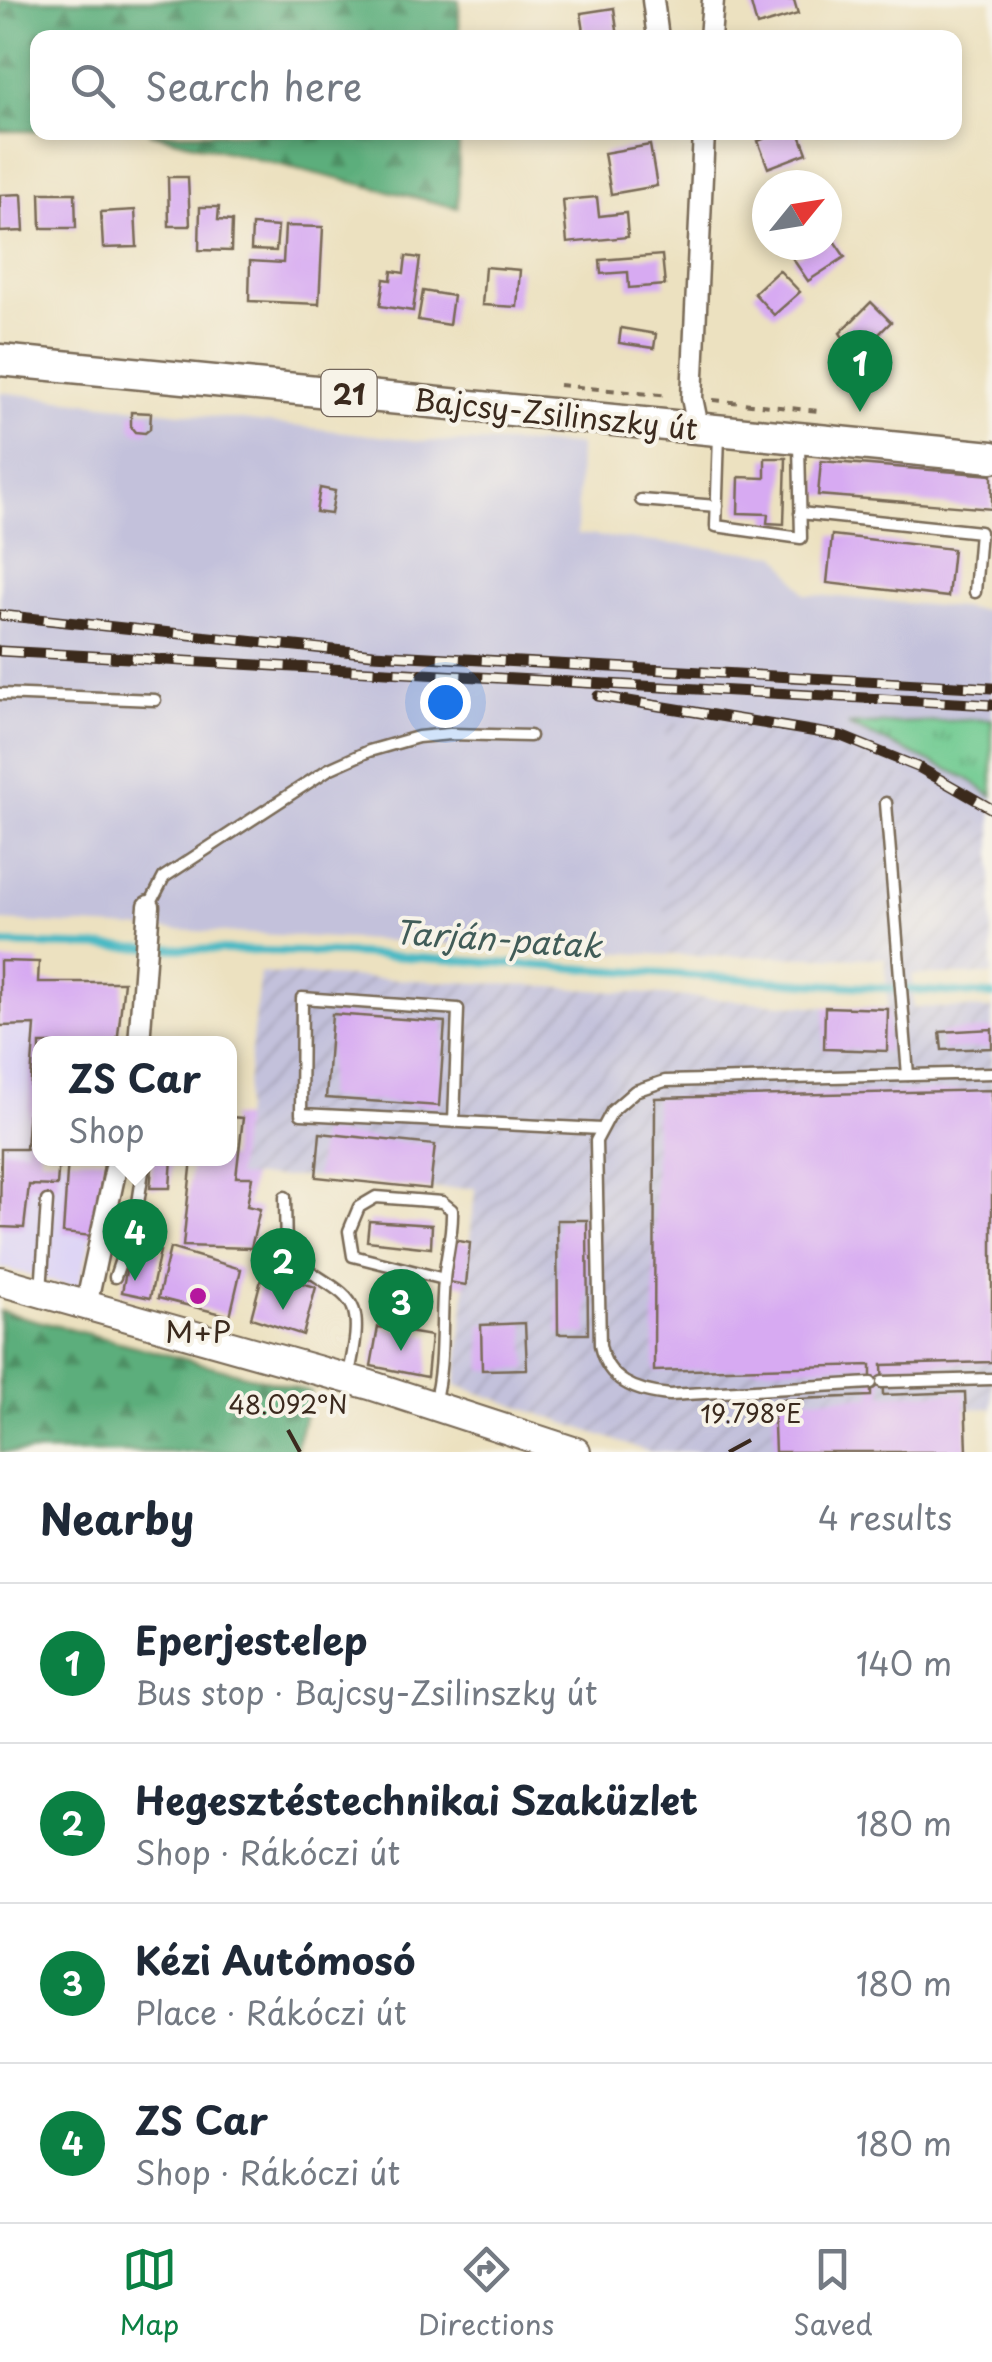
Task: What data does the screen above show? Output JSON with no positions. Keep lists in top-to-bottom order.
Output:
{
  "streets": {
    "main road": ["21", "Bajcsy-Zsilinszky út"]
  },
  "water": ["Tarján-patak"],
  "places": ["M+P"],
  "north": "top right",
  "page": {
    "search": "Search here",
    "pins": [
      "1",
      "4",
      "2",
      "3"
    ],
    "popup": ["ZS Car", "Shop"],
    "heading": ["Nearby", "4 results"],
    "list": [
      {
        "mark": "1",
        "name": "Eperjestelep",
        "note": "Bus stop · Bajcsy-Zsilinszky út",
        "value": "140 m"
      },
      {
        "mark": "2",
        "name": "Hegesztéstechnikai Szaküzlet",
        "note": "Shop · Rákóczi út",
        "value": "180 m"
      },
      {
        "mark": "3",
        "name": "Kézi Autómosó",
        "note": "Place · Rákóczi út",
        "value": "180 m"
      },
      {
        "mark": "4",
        "name": "ZS Car",
        "note": "Shop · Rákóczi út",
        "value": "180 m"
      }
    ],
    "nav": ["Map", "Directions", "Saved"]
  },
  "coordinates": ["48.092°N", "19.798°E"]
}
